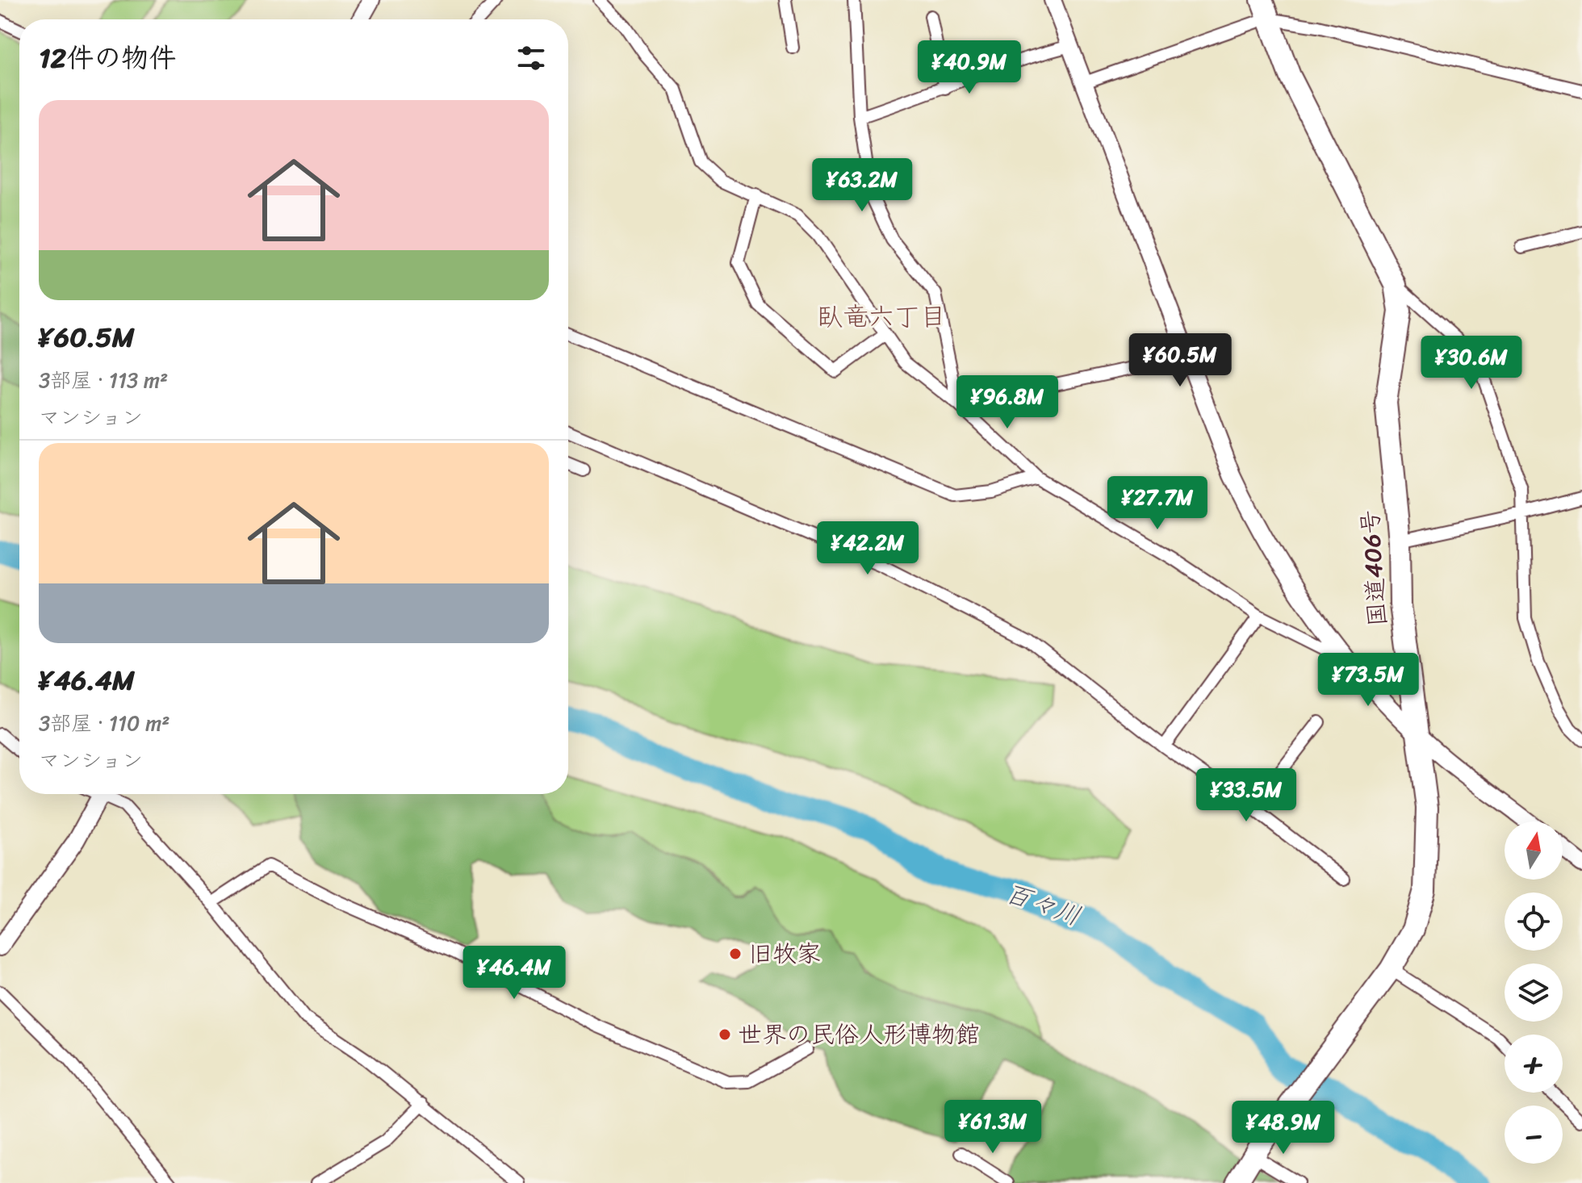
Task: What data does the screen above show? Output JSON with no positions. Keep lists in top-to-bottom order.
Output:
{
  "streets": {
    "highway": ["国道406号"]
  },
  "districts": ["臥竜六丁目"],
  "water": ["百々川"],
  "places": ["旧牧家", "世界の民俗人形博物館"],
  "north": "top",
  "page": {
    "heading": "12件の物件",
    "price": [
      "¥40.9M",
      "¥63.2M",
      "¥60.5M",
      "¥30.6M",
      "¥96.8M",
      "¥27.7M",
      "¥42.2M",
      "¥73.5M",
      "¥33.5M",
      "¥46.4M",
      "¥61.3M",
      "¥48.9M"
    ],
    "list": [
      {
        "name": "¥60.5M",
        "note": "3部屋 · 113 m² · マンション"
      },
      {
        "name": "¥46.4M",
        "note": "3部屋 · 110 m² · マンション"
      }
    ],
    "map_buttons": ["+", "−"]
  }
}
